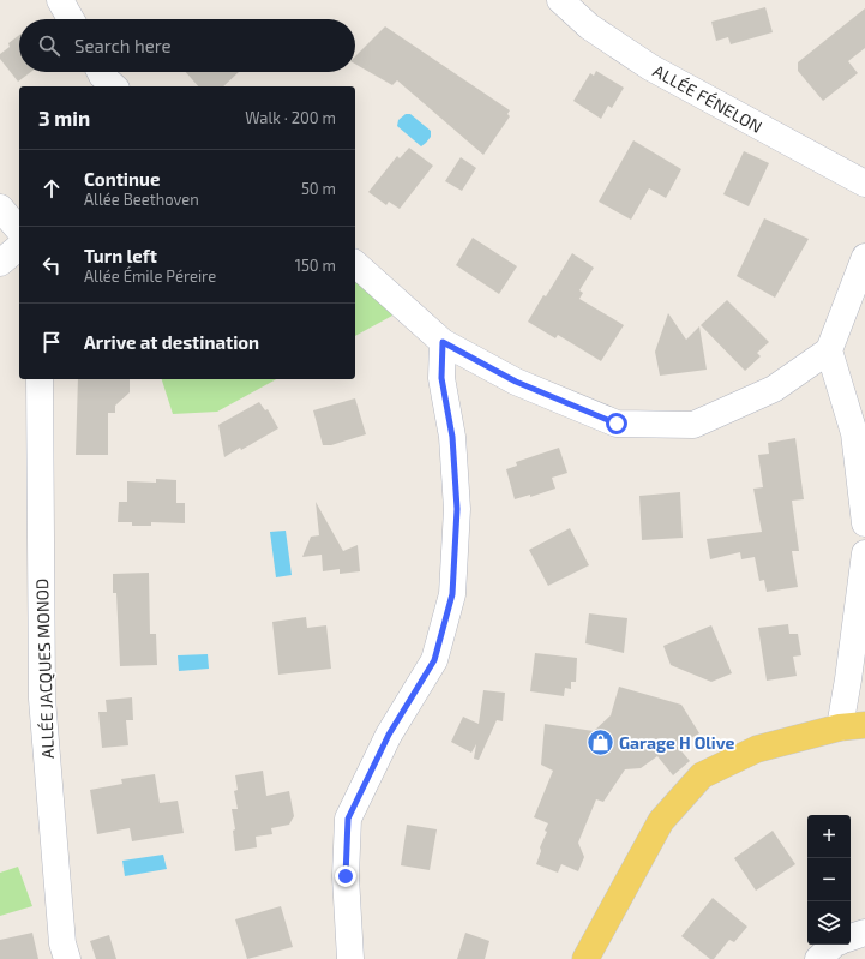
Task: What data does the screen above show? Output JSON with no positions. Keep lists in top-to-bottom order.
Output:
{
  "streets": {
    "street": ["ALLÉE FÉNELON", "ALLÉE JACQUES MONOD"]
  },
  "places": {
    "shop": ["Garage H Olive"]
  },
  "page": {
    "search": "Search here",
    "heading": ["3 min", "Walk · 200 m"],
    "list": [
      ["Continue", "Allée Beethoven", "50 m"],
      ["Turn left", "Allée Émile Péreire", "150 m"],
      "Arrive at destination"
    ],
    "map_buttons": ["+", "−"]
  }
}
